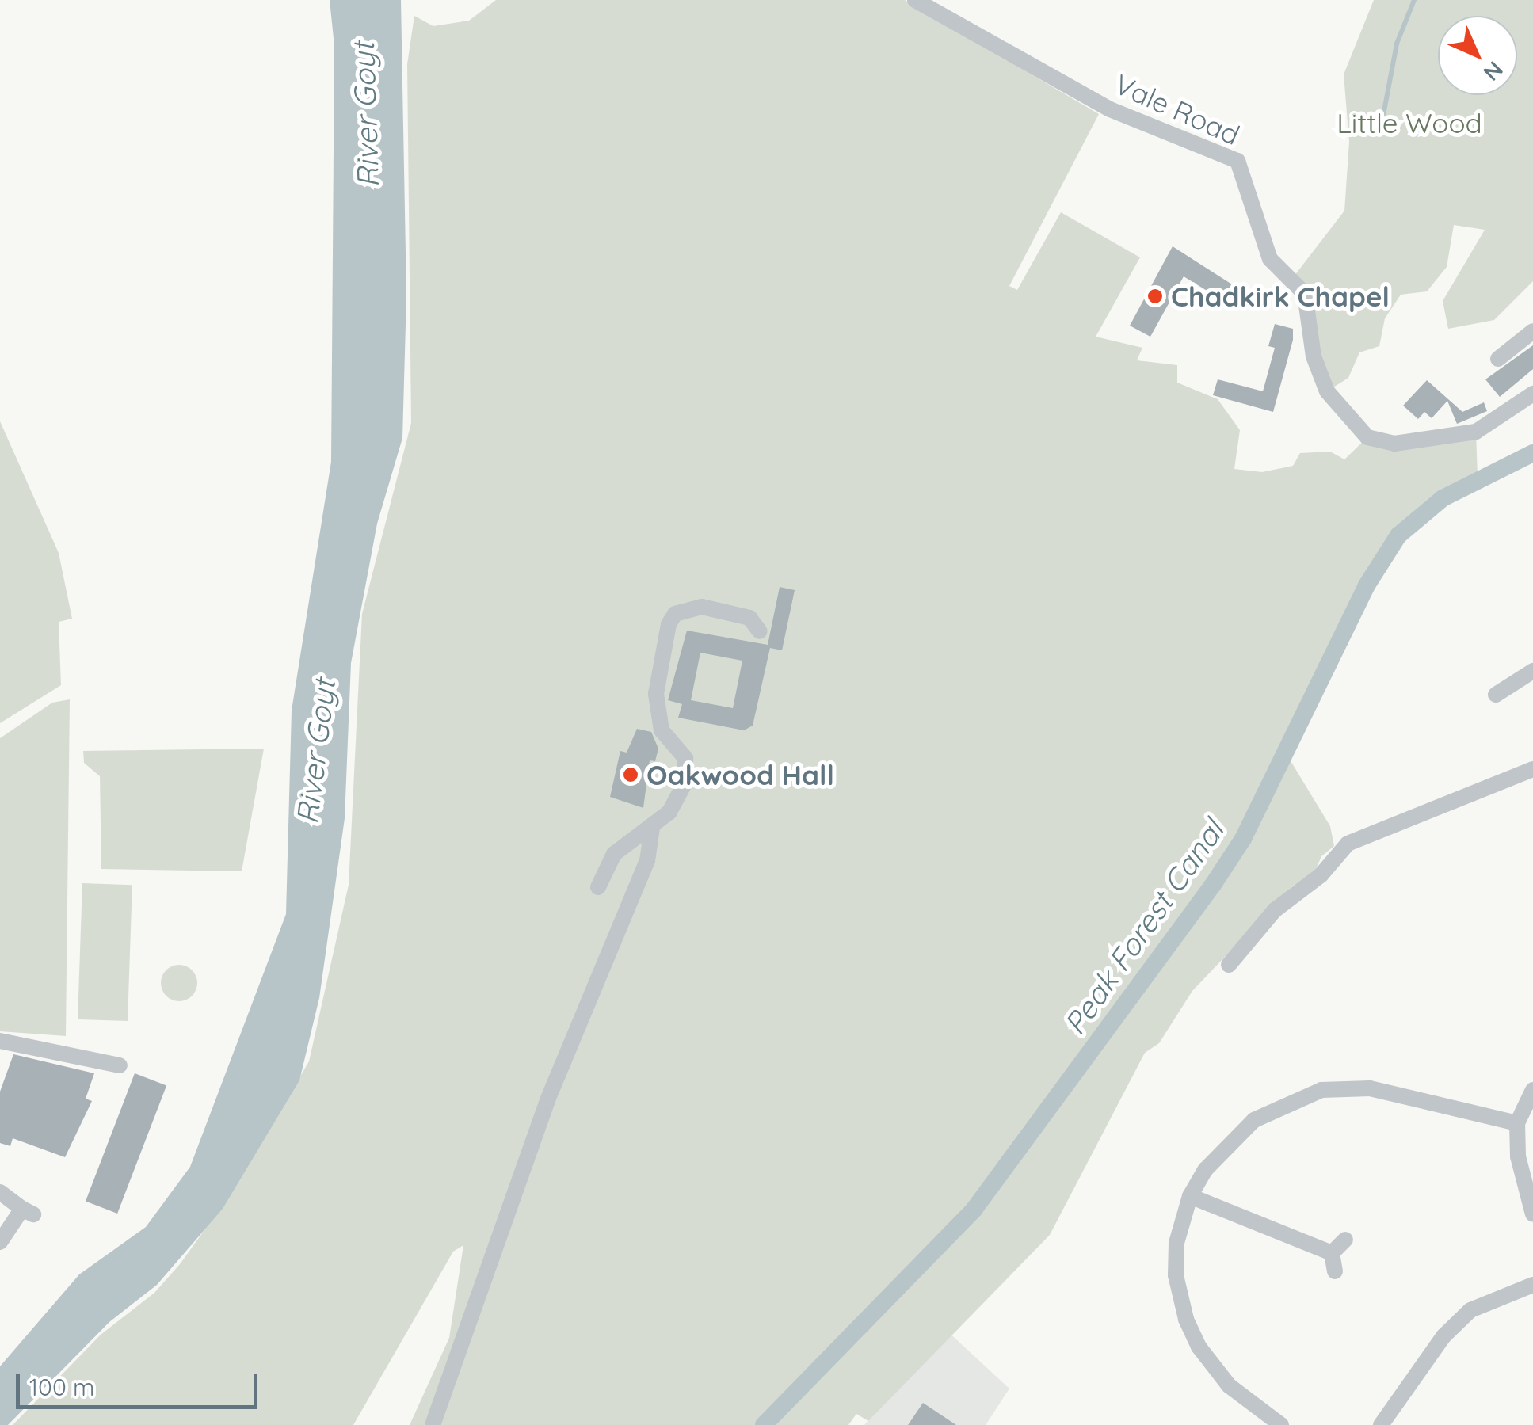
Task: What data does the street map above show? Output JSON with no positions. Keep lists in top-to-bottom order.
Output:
{
  "streets": {
    "street": ["Vale Road"]
  },
  "water": ["River Goyt", "Peak Forest Canal"],
  "parks": ["Little Wood"],
  "places": ["Chadkirk Chapel", "Oakwood Hall"],
  "scale_bar": "100 m",
  "north": "bottom right"
}
